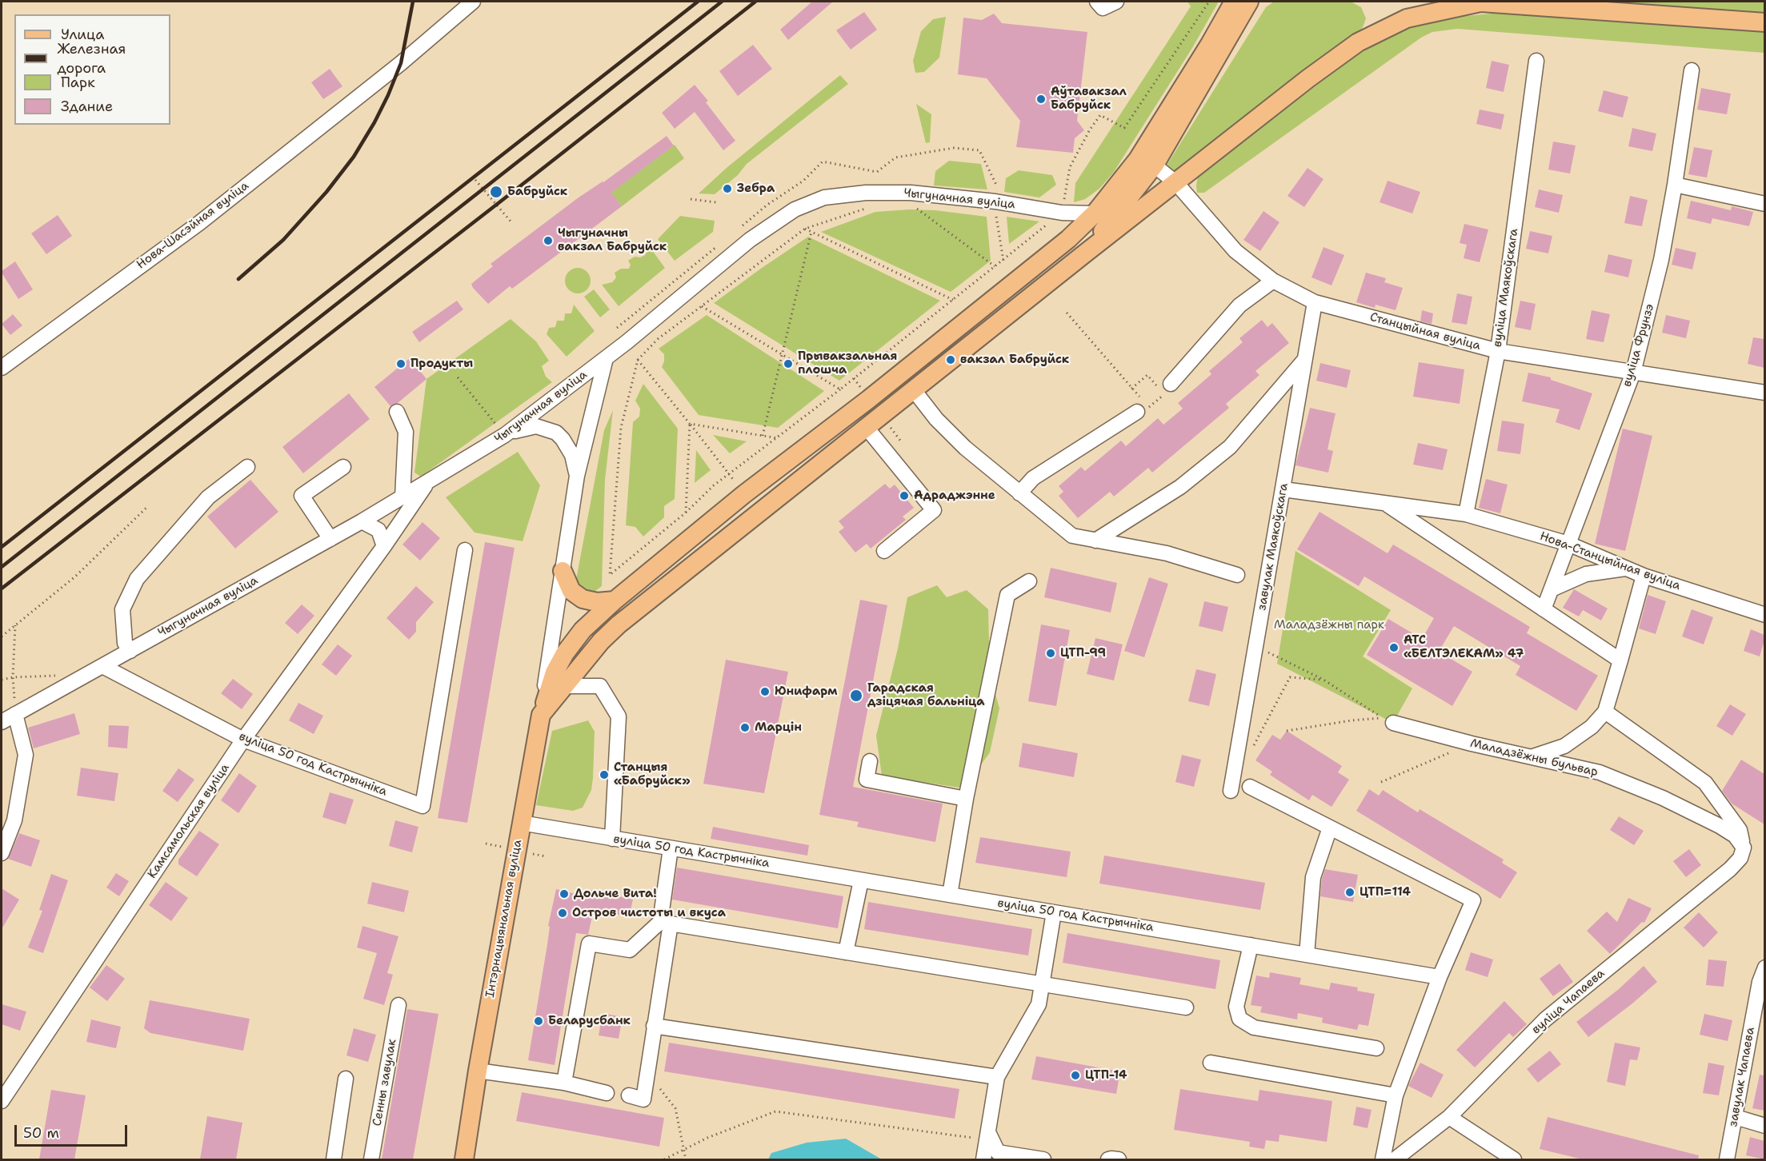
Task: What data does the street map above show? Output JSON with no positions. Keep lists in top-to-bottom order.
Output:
{
  "streets": {
    "main road": ["Інтэрнацыянальная вуліца"],
    "street": [
      "Чыгуначная вуліца",
      "Нова-Шасэйная вуліца",
      "вуліца Маякоўскага",
      "Станцыйная вуліца",
      "вуліца Фрунзэ",
      "завулак Маякоўскага",
      "Нова-Станцыйная вуліца",
      "Маладзёжны бульвар",
      "вуліца 50 год Кастрычніка",
      "Камсамольская вуліца",
      "вуліца Чапаева",
      "завулак Чапаева",
      "Сенны завулак"
    ]
  },
  "crossings": [
    ["Чыгуначная вуліца", "вуліца 50 год Кастрычніка"],
    ["Чыгуначная вуліца", "Камсамольская вуліца"],
    ["вуліца Маякоўскага", "Станцыйная вуліца"],
    ["вуліца Маякоўскага", "Нова-Станцыйная вуліца"],
    ["Станцыйная вуліца", "вуліца Фрунзэ"],
    ["Станцыйная вуліца", "завулак Маякоўскага"],
    ["вуліца Фрунзэ", "Нова-Станцыйная вуліца"],
    ["завулак Маякоўскага", "Нова-Станцыйная вуліца"],
    ["Маладзёжны бульвар", "вуліца Чапаева"],
    ["вуліца 50 год Кастрычніка", "Камсамольская вуліца"],
    ["вуліца 50 год Кастрычніка", "Інтэрнацыянальная вуліца"]
  ],
  "parks": ["Маладзёжны парк"],
  "places": [
    "Аўтавакзал Бабруйск",
    "Зебра",
    "Бабруйск",
    "Чыгуначны вакзал Бабруйск",
    "вакзал Бабруйск",
    "Продукты",
    "Прывакзальная плошча",
    "Адраджэнне",
    "АТС «БЕЛТЭЛЕКАМ» 47",
    "ЦТП-99",
    "Юнифарм",
    "Гарадская дзіцячая бальніца",
    "Марцін",
    "Станцыя «Бабруйск»",
    "ЦТП=114",
    "Дольче Вита!",
    "Остров чистоты и вкуса",
    "Беларусбанк",
    "ЦТП-14"
  ],
  "legend": [
    "Улица",
    "Железная дорога",
    "Парк",
    "Здание"
  ],
  "scale_bar": "50 m"
}
